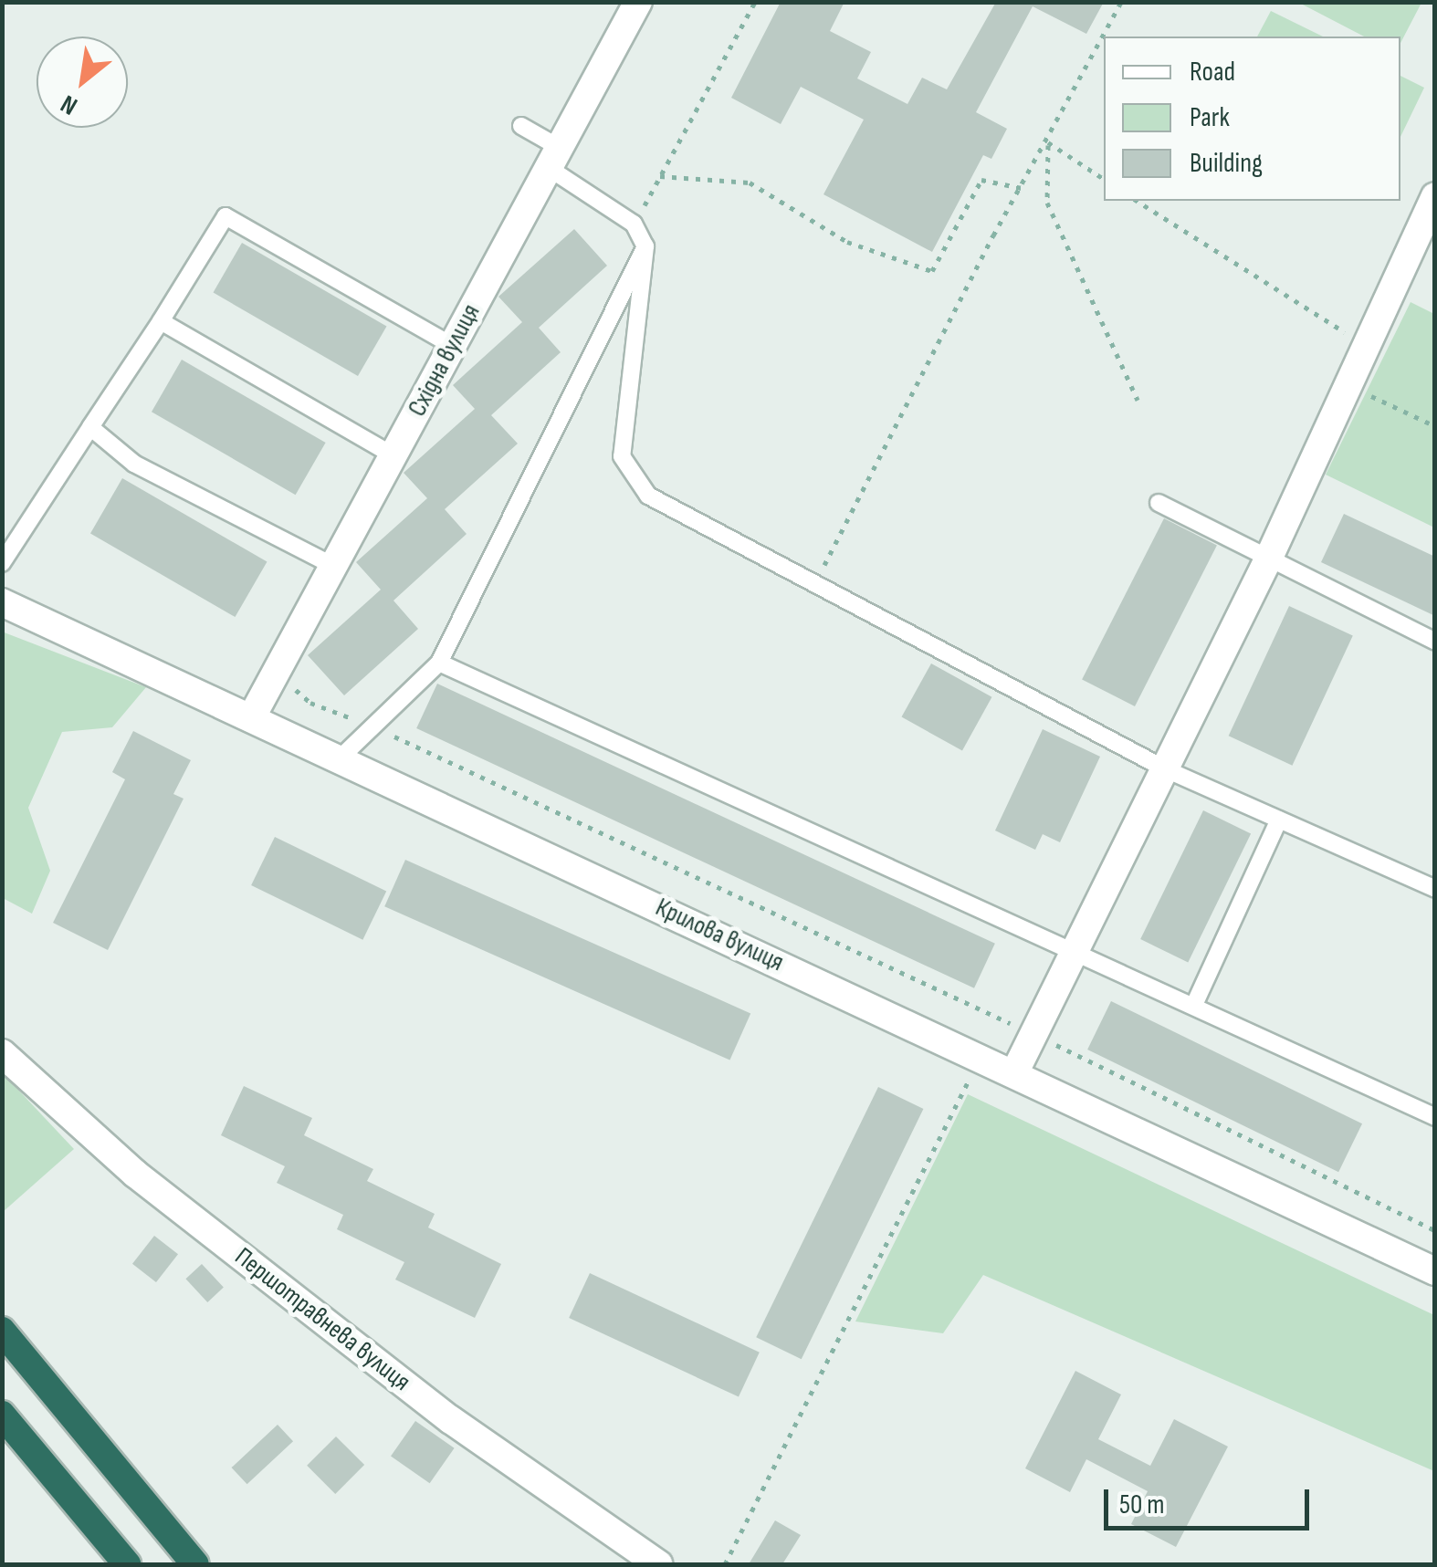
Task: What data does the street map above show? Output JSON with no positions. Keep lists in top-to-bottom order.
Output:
{
  "streets": {
    "street": ["Східна вулиця", "Крилова вулиця", "Першотравнева вулиця"]
  },
  "crossings": [
    ["Східна вулиця", "Крилова вулиця"]
  ],
  "legend": ["Road", "Park", "Building"],
  "scale_bar": "50 m",
  "north": "bottom left"
}
